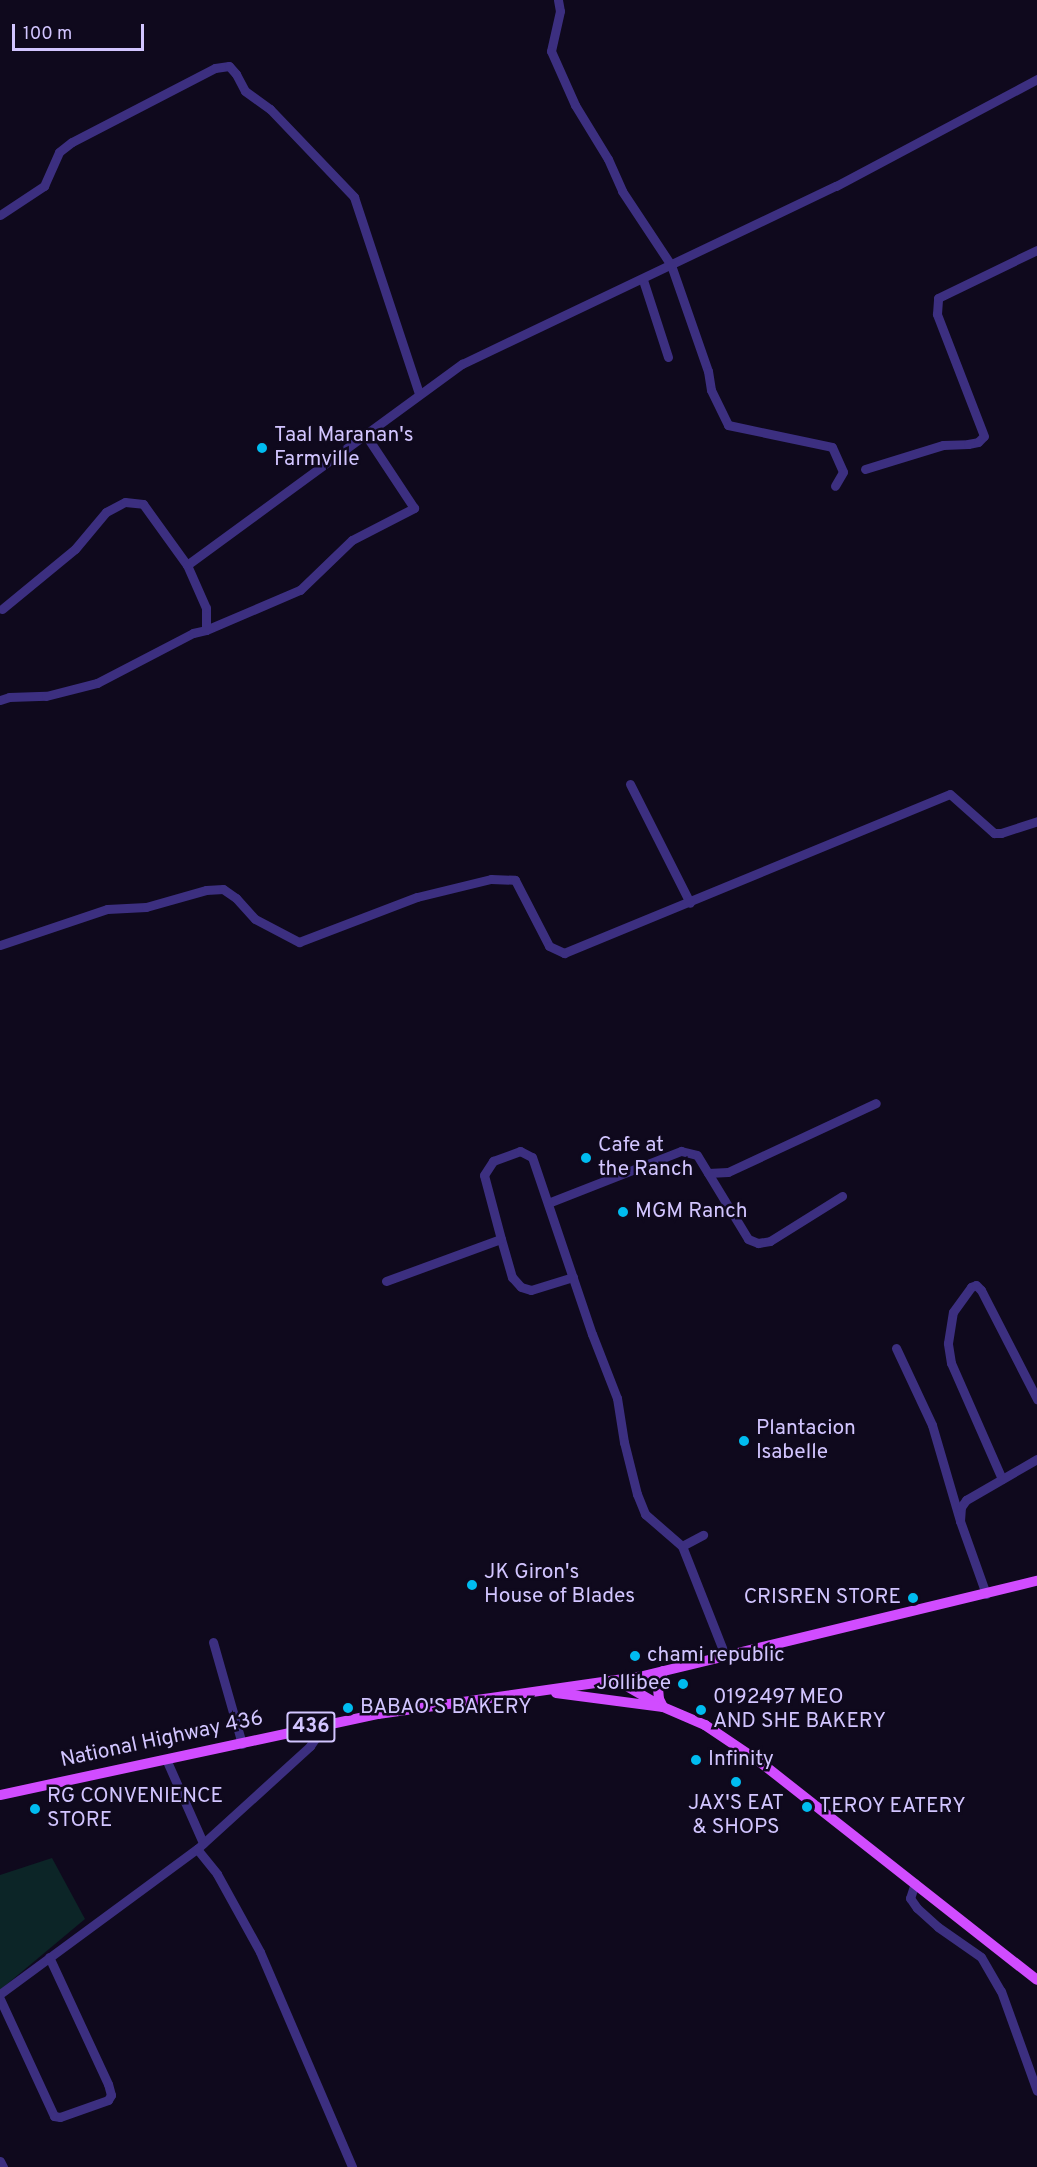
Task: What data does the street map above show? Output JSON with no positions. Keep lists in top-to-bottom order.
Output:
{
  "streets": {
    "main road": ["436", "National Highway 436"]
  },
  "places": [
    "Taal Maranan's Farmville",
    "Cafe at the Ranch",
    "MGM Ranch",
    "Plantacion Isabelle",
    "JK Giron's House of Blades",
    "CRISREN STORE",
    "chami republic",
    "Jollibee",
    "BABAO'S BAKERY",
    "0192497 MEO AND SHE BAKERY",
    "Infinity",
    "JAX'S EAT & SHOPS",
    "TEROY EATERY",
    "RG CONVENIENCE STORE"
  ],
  "scale_bar": "100 m"
}
